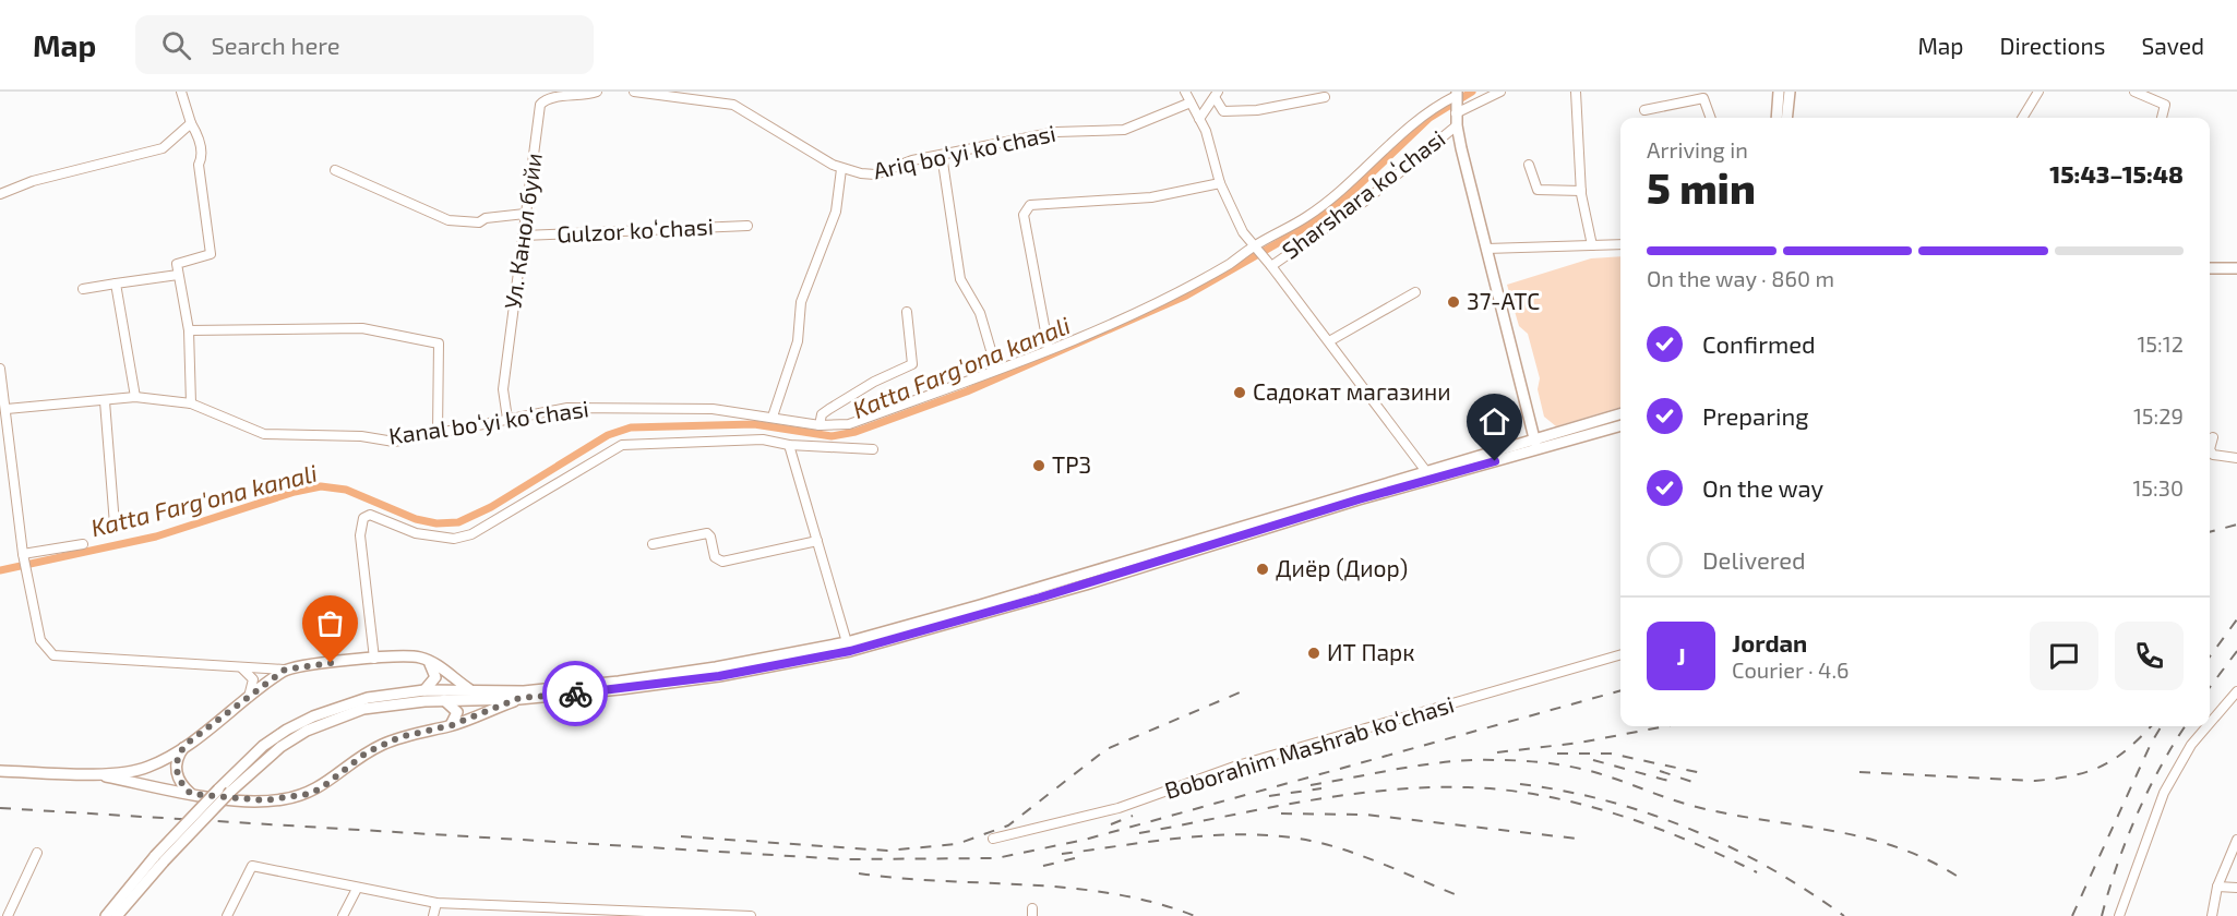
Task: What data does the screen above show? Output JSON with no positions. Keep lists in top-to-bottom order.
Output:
{
  "streets": {
    "street": [
      "Ariq boʻyi koʻchasi",
      "Sharshara koʻchasi",
      "Ул. Канол буйи",
      "Gulzor koʻchasi",
      "Kanal boʻyi koʻchasi",
      "Boborahim Mashrab koʻchasi"
    ]
  },
  "crossings": [
    ["Ул. Канол буйи", "Gulzor koʻchasi"],
    ["Ул. Канол буйи", "Kanal boʻyi koʻchasi"]
  ],
  "water": ["Katta Farg'ona kanali"],
  "places": [
    "37-АТС",
    "Садокат магазини",
    "ТРЗ",
    "Диёр (Диор)",
    "ИТ Парк"
  ],
  "page": {
    "header": "Map",
    "search": "Search here",
    "nav": ["Map", "Directions", "Saved"],
    "heading": ["5 min", "Arriving in", "15:43–15:48"],
    "panel": ["Jordan", "Courier · 4.6"],
    "bar": "On the way · 860 m",
    "list": [
      ["Confirmed", "15:12"],
      ["Preparing", "15:29"],
      ["On the way", "15:30"],
      "Delivered"
    ],
    "round": "J"
  }
}
